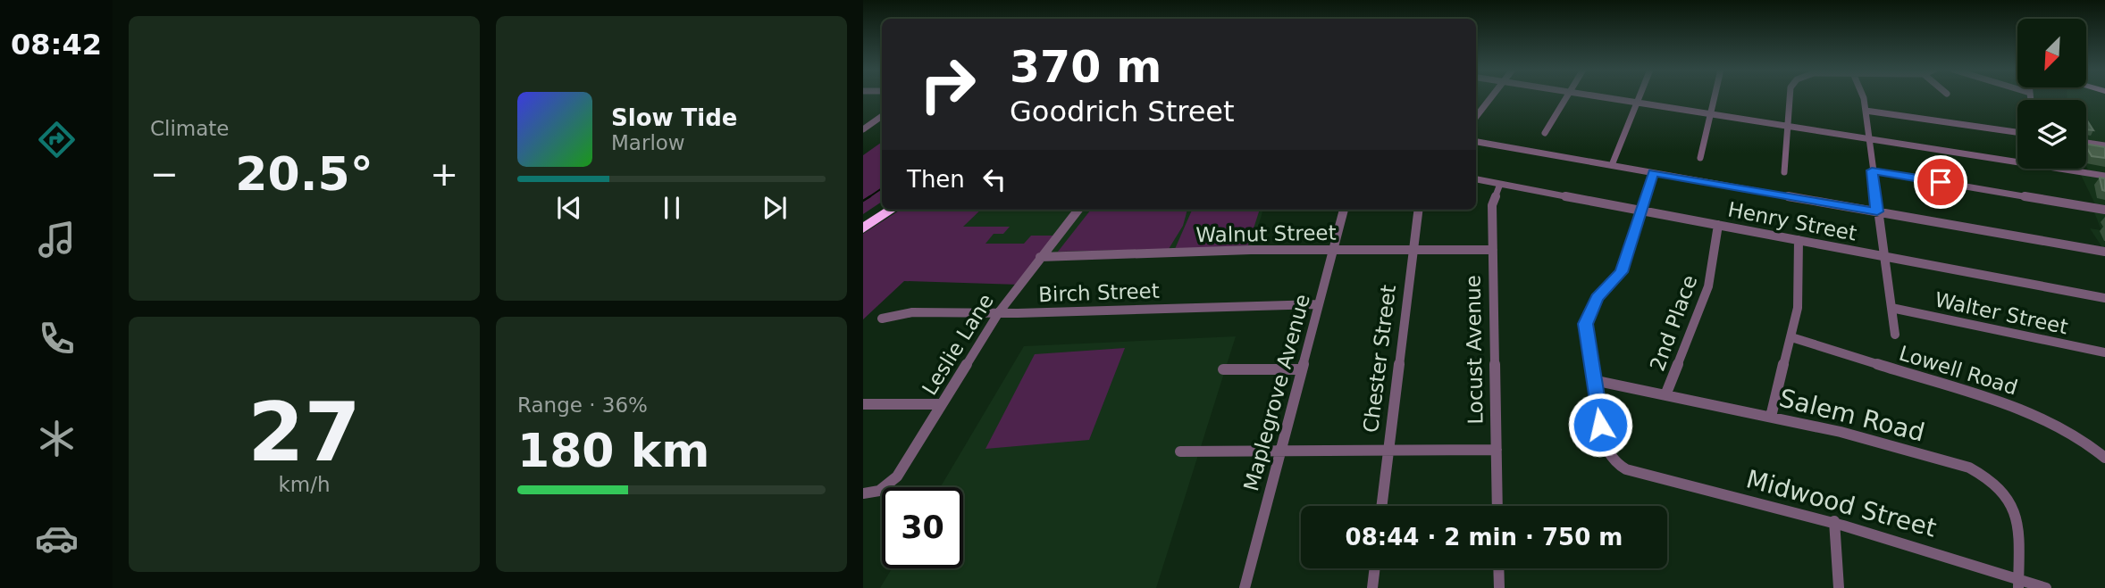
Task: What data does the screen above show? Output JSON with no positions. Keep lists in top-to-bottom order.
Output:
{
  "streets": {
    "street": [
      "Henry Street",
      "Walnut Street",
      "Birch Street",
      "Walter Street",
      "2nd Place",
      "Leslie Lane",
      "Locust Avenue",
      "Chester Street",
      "Lowell Road",
      "Maplegrove Avenue",
      "Salem Road",
      "Midwood Street"
    ]
  },
  "crossings": [
    ["Henry Street", "2nd Place"],
    ["Henry Street", "Locust Avenue"],
    ["Walnut Street", "Leslie Lane"],
    ["Walnut Street", "Locust Avenue"],
    ["Walnut Street", "Chester Street"],
    ["Walnut Street", "Maplegrove Avenue"],
    ["Birch Street", "Leslie Lane"],
    ["Birch Street", "Maplegrove Avenue"],
    ["2nd Place", "Salem Road"],
    ["Salem Road", "Midwood Street"]
  ],
  "north": "bottom left",
  "page": {
    "tabs": "08:42",
    "tile": [
      "Climate",
      ["27", "km/h"],
      ["Range · 36%", "180 km"]
    ],
    "turn": ["370 m", "Goodrich Street"],
    "song": ["Slow Tide", "Marlow"],
    "heat": ["−", "20.5°", "+"],
    "then": "Then",
    "limit": "30",
    "trip": "08:44 · 2 min · 750 m"
  }
}
